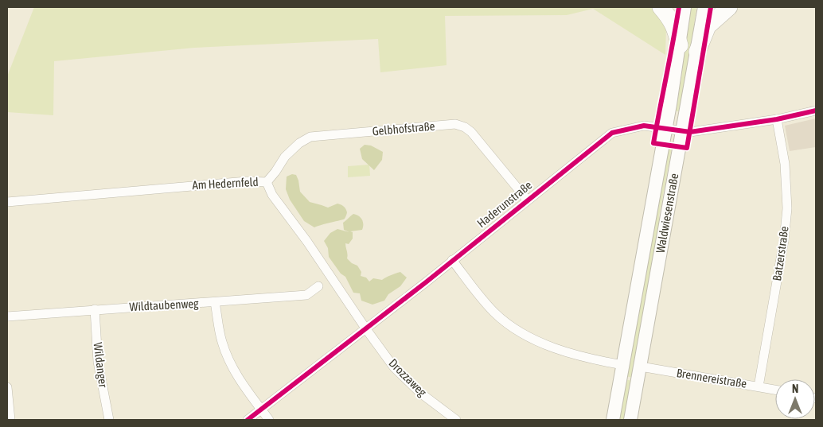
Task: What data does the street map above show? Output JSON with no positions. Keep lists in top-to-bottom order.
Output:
{
  "streets": {
    "main road": ["Waldwiesenstraße"],
    "street": [
      "Gelbhofstraße",
      "Am Hedernfeld",
      "Haderunstraße",
      "Batzerstraße",
      "Wildtaubenweg",
      "Wildanger",
      "Drozzaweg",
      "Brennereistraße"
    ]
  },
  "crossings": [
    ["Gelbhofstraße", "Am Hedernfeld"],
    ["Gelbhofstraße", "Haderunstraße"],
    ["Am Hedernfeld", "Haderunstraße"],
    ["Am Hedernfeld", "Drozzaweg"],
    ["Haderunstraße", "Waldwiesenstraße"],
    ["Haderunstraße", "Batzerstraße"],
    ["Haderunstraße", "Drozzaweg"],
    ["Waldwiesenstraße", "Brennereistraße"],
    ["Batzerstraße", "Brennereistraße"],
    ["Wildtaubenweg", "Wildanger"]
  ],
  "north": "top"
}
